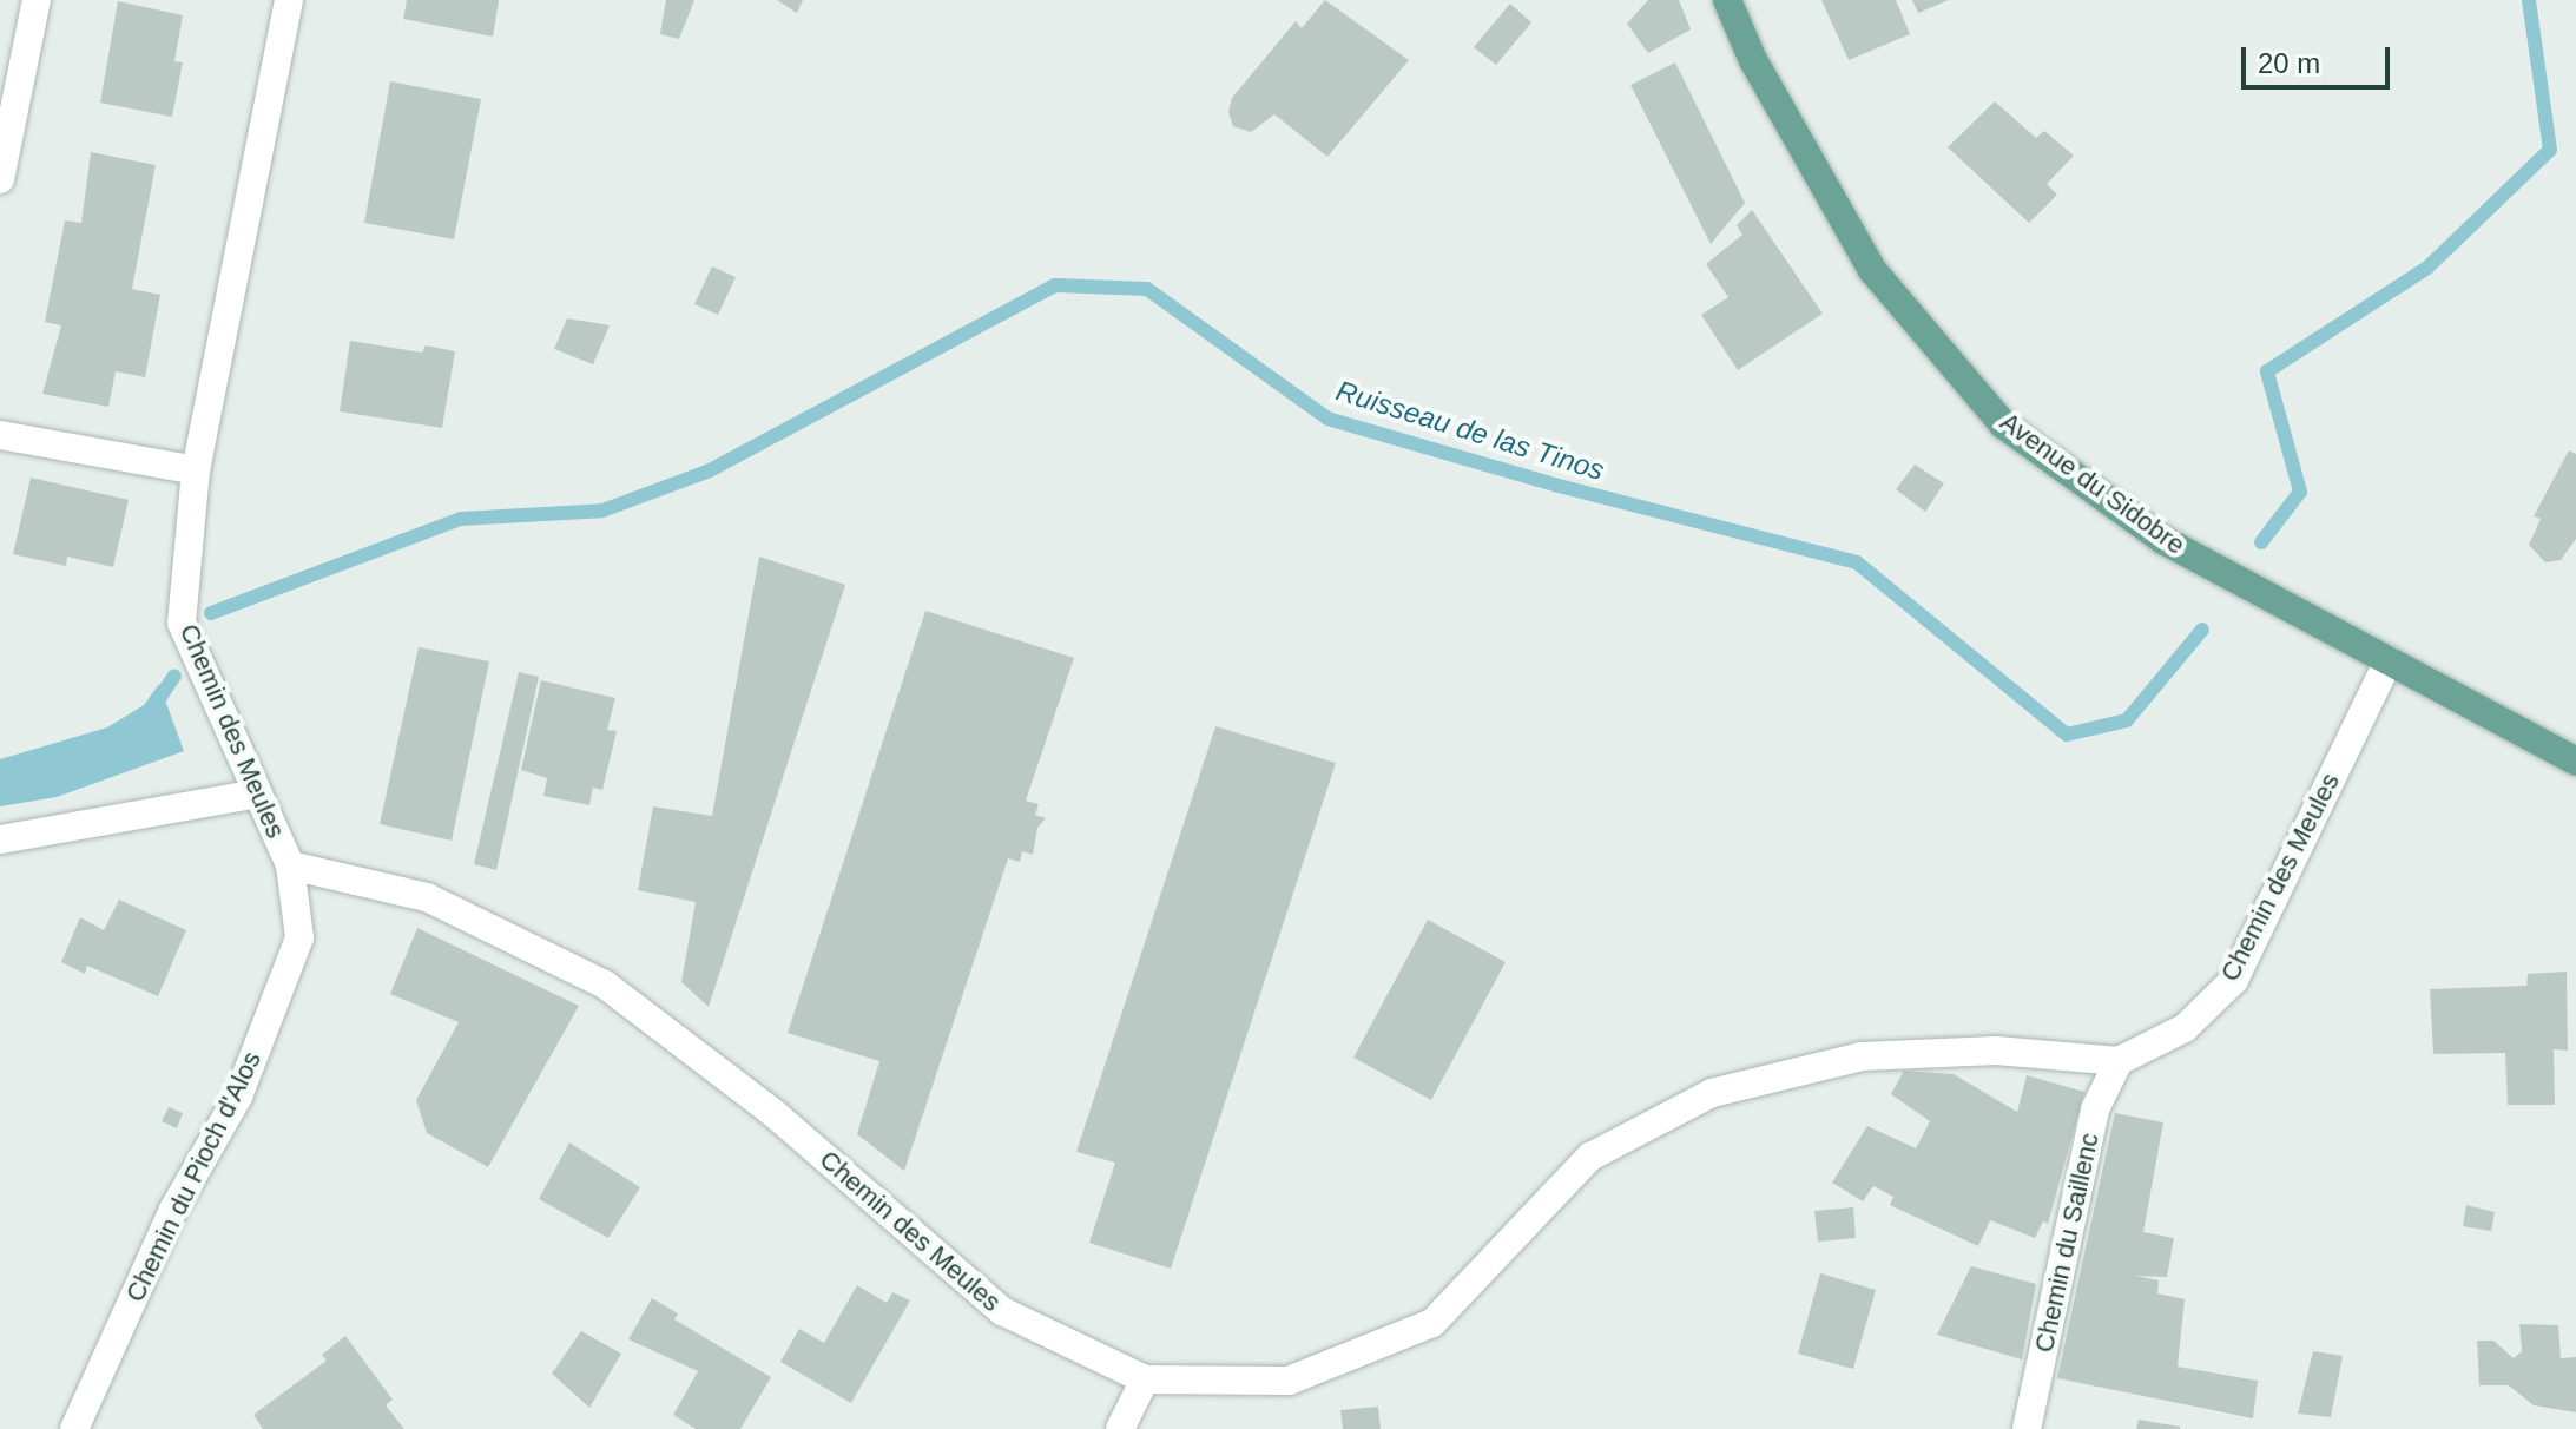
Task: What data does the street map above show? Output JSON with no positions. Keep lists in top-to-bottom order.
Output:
{
  "streets": {
    "main road": ["Avenue du Sidobre"],
    "street": ["Chemin des Meules", "Chemin du Pioch d'Alos", "Chemin du Saillenc"]
  },
  "crossings": [
    ["Avenue du Sidobre", "Chemin des Meules"],
    ["Chemin des Meules", "Chemin du Pioch d'Alos"],
    ["Chemin des Meules", "Chemin du Saillenc"]
  ],
  "water": ["Ruisseau de las Tinos"],
  "scale_bar": "20 m"
}
